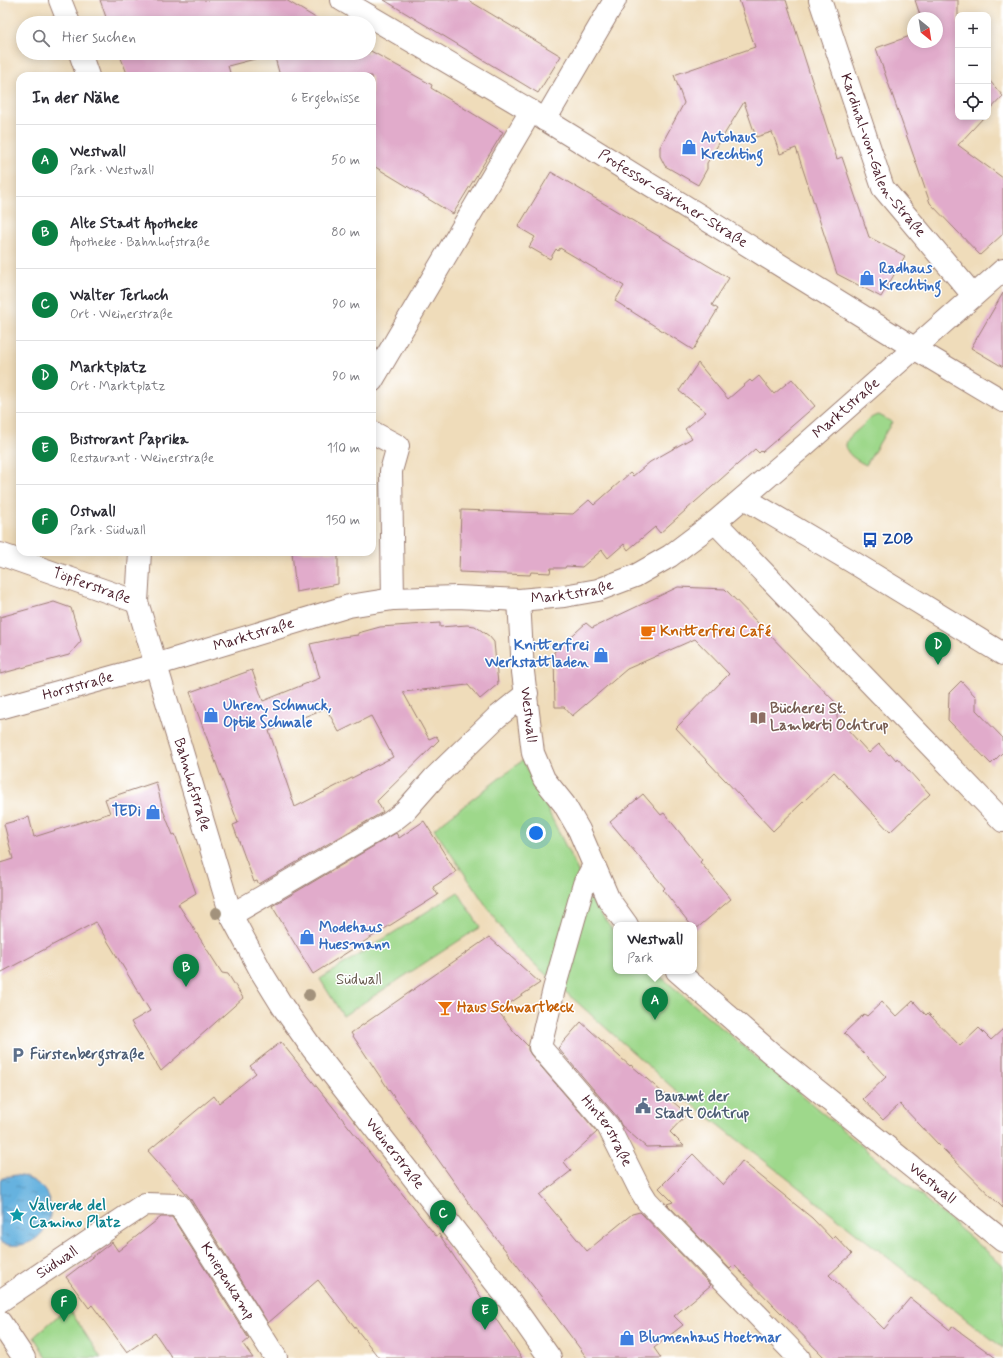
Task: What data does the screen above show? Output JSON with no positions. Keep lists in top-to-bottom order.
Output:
{
  "streets": {
    "street": [
      "Kardinal-von-Galen-Straße",
      "Professor-Gärtner-Straße",
      "Marktstraße",
      "Töpferstraße",
      "Horststraße",
      "Westwall",
      "Bahnhofstraße",
      "Hinterstraße",
      "Weinerstraße",
      "Südwall",
      "Kniepenkamp"
    ]
  },
  "crossings": [
    ["Kardinal-von-Galen-Straße", "Marktstraße"],
    ["Professor-Gärtner-Straße", "Marktstraße"],
    ["Marktstraße", "Horststraße"],
    ["Marktstraße", "Westwall"],
    ["Marktstraße", "Bahnhofstraße"],
    ["Töpferstraße", "Bahnhofstraße"],
    ["Horststraße", "Bahnhofstraße"],
    ["Westwall", "Hinterstraße"],
    ["Bahnhofstraße", "Weinerstraße"],
    ["Südwall", "Kniepenkamp"]
  ],
  "parks": ["Südwall"],
  "places": {
    "shop": [
      "Autohaus Krechting",
      "Radhaus Krechting",
      "Knitterfrei Werkstattladen",
      "Uhren, Schmuck, Optik Schmale",
      "TEDi",
      "Modehaus Huesmann",
      "Blumenhaus Hoetmar"
    ],
    "bus stop": ["ZOB"],
    "cafe": ["Knitterfrei Café"],
    "library": ["Bücherei St. Lamberti Ochtrup"],
    "bar": ["Haus Schwartbeck"],
    "parking": ["Fürstenbergstraße"],
    "public building": ["Bauamt der Stadt Ochtrup"],
    "place": ["Valverde del Camino Platz"]
  },
  "north": "bottom right",
  "page": {
    "map_buttons": ["+", "−"],
    "search": "Hier suchen",
    "heading": ["In der Nähe", "6 Ergebnisse"],
    "list": [
      {
        "mark": "A",
        "name": "Westwall",
        "note": "Park · Westwall",
        "value": "50 m"
      },
      {
        "mark": "B",
        "name": "Alte Stadt Apotheke",
        "note": "Apotheke · Bahnhofstraße",
        "value": "80 m"
      },
      {
        "mark": "C",
        "name": "Walter Terhoch",
        "note": "Ort · Weinerstraße",
        "value": "90 m"
      },
      {
        "mark": "D",
        "name": "Marktplatz",
        "note": "Ort · Marktplatz",
        "value": "90 m"
      },
      {
        "mark": "E",
        "name": "Bistrorant Paprika",
        "note": "Restaurant · Weinerstraße",
        "value": "110 m"
      },
      {
        "mark": "F",
        "name": "Ostwall",
        "note": "Park · Südwall",
        "value": "150 m"
      }
    ],
    "pins": [
      "D",
      "B",
      "A",
      "C",
      "F",
      "E"
    ],
    "popup": ["Westwall", "Park"]
  }
}
